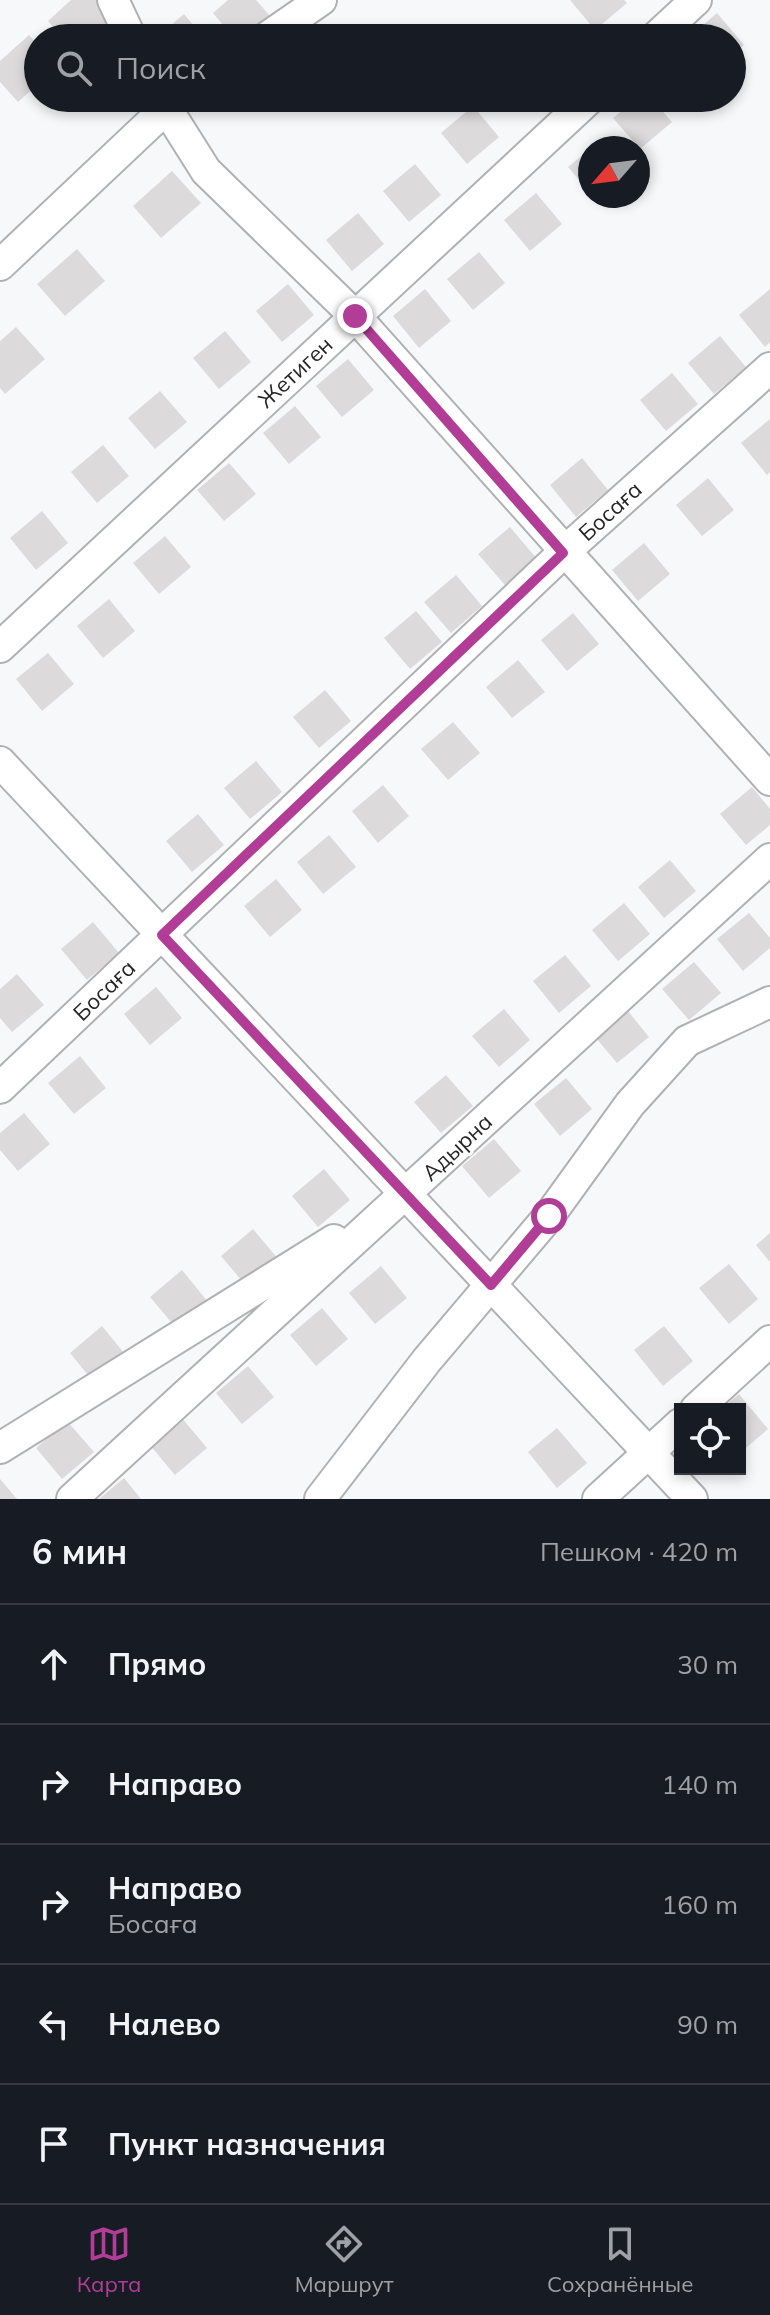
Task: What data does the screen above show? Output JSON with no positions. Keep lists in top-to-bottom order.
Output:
{
  "streets": {
    "street": ["Жетиген", "Босаға", "Адырна"]
  },
  "north": "bottom left",
  "page": {
    "search": "Поиск",
    "heading": ["6 мин", "Пешком · 420 m"],
    "list": [
      ["Прямо", "30 m"],
      ["Направо", "140 m"],
      ["Направо", "Босаға", "160 m"],
      ["Налево", "90 m"],
      "Пункт назначения"
    ],
    "nav": ["Карта", "Маршрут", "Сохранённые"]
  }
}
